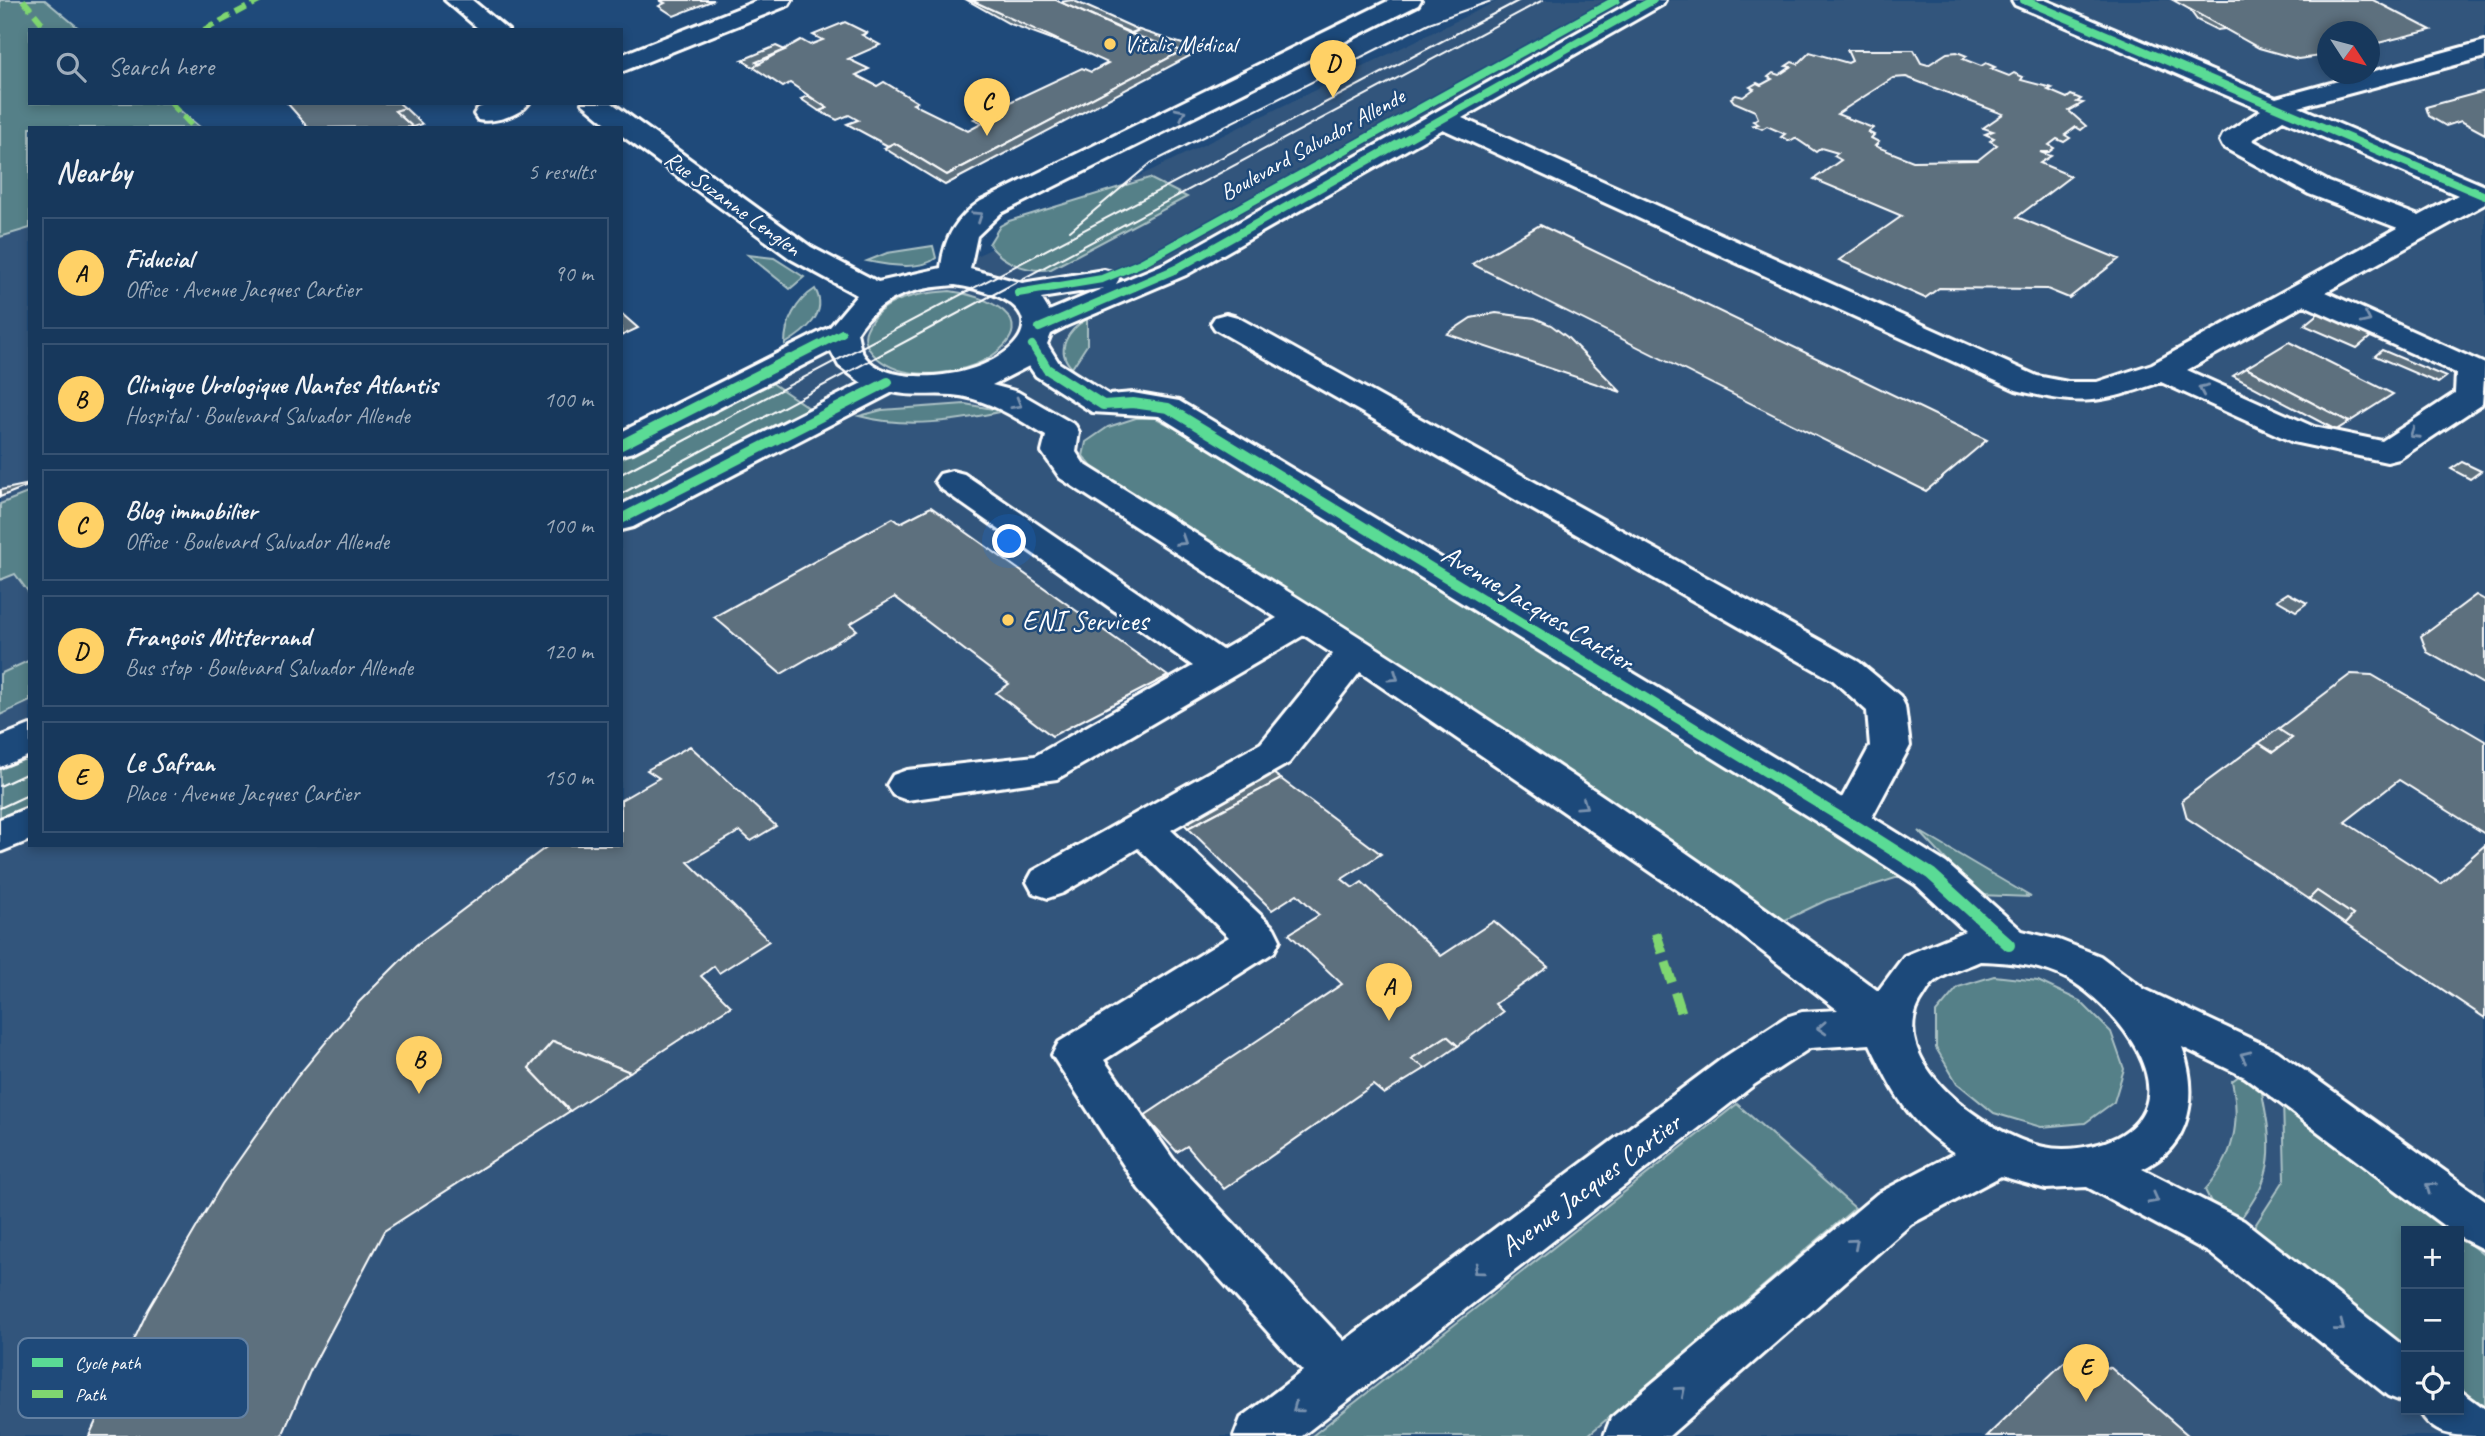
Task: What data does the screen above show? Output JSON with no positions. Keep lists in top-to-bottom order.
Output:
{
  "streets": {
    "street": ["Boulevard Salvador Allende", "Rue Suzanne Lenglen", "Avenue Jacques Cartier"]
  },
  "crossings": [
    ["Boulevard Salvador Allende", "Rue Suzanne Lenglen"]
  ],
  "places": ["Vitalis Médical", "ENI Services"],
  "legend": ["Cycle path", "Path"],
  "north": "bottom right",
  "page": {
    "search": "Search here",
    "pins": [
      "D",
      "C",
      "A",
      "B",
      "E"
    ],
    "heading": ["Nearby", "5 results"],
    "list": [
      {
        "mark": "A",
        "name": "Fiducial",
        "note": "Office · Avenue Jacques Cartier",
        "value": "90 m"
      },
      {
        "mark": "B",
        "name": "Clinique Urologique Nantes Atlantis",
        "note": "Hospital · Boulevard Salvador Allende",
        "value": "100 m"
      },
      {
        "mark": "C",
        "name": "Blog immobilier",
        "note": "Office · Boulevard Salvador Allende",
        "value": "100 m"
      },
      {
        "mark": "D",
        "name": "François Mitterrand",
        "note": "Bus stop · Boulevard Salvador Allende",
        "value": "120 m"
      },
      {
        "mark": "E",
        "name": "Le Safran",
        "note": "Place · Avenue Jacques Cartier",
        "value": "150 m"
      }
    ],
    "map_buttons": ["+", "−"]
  }
}
